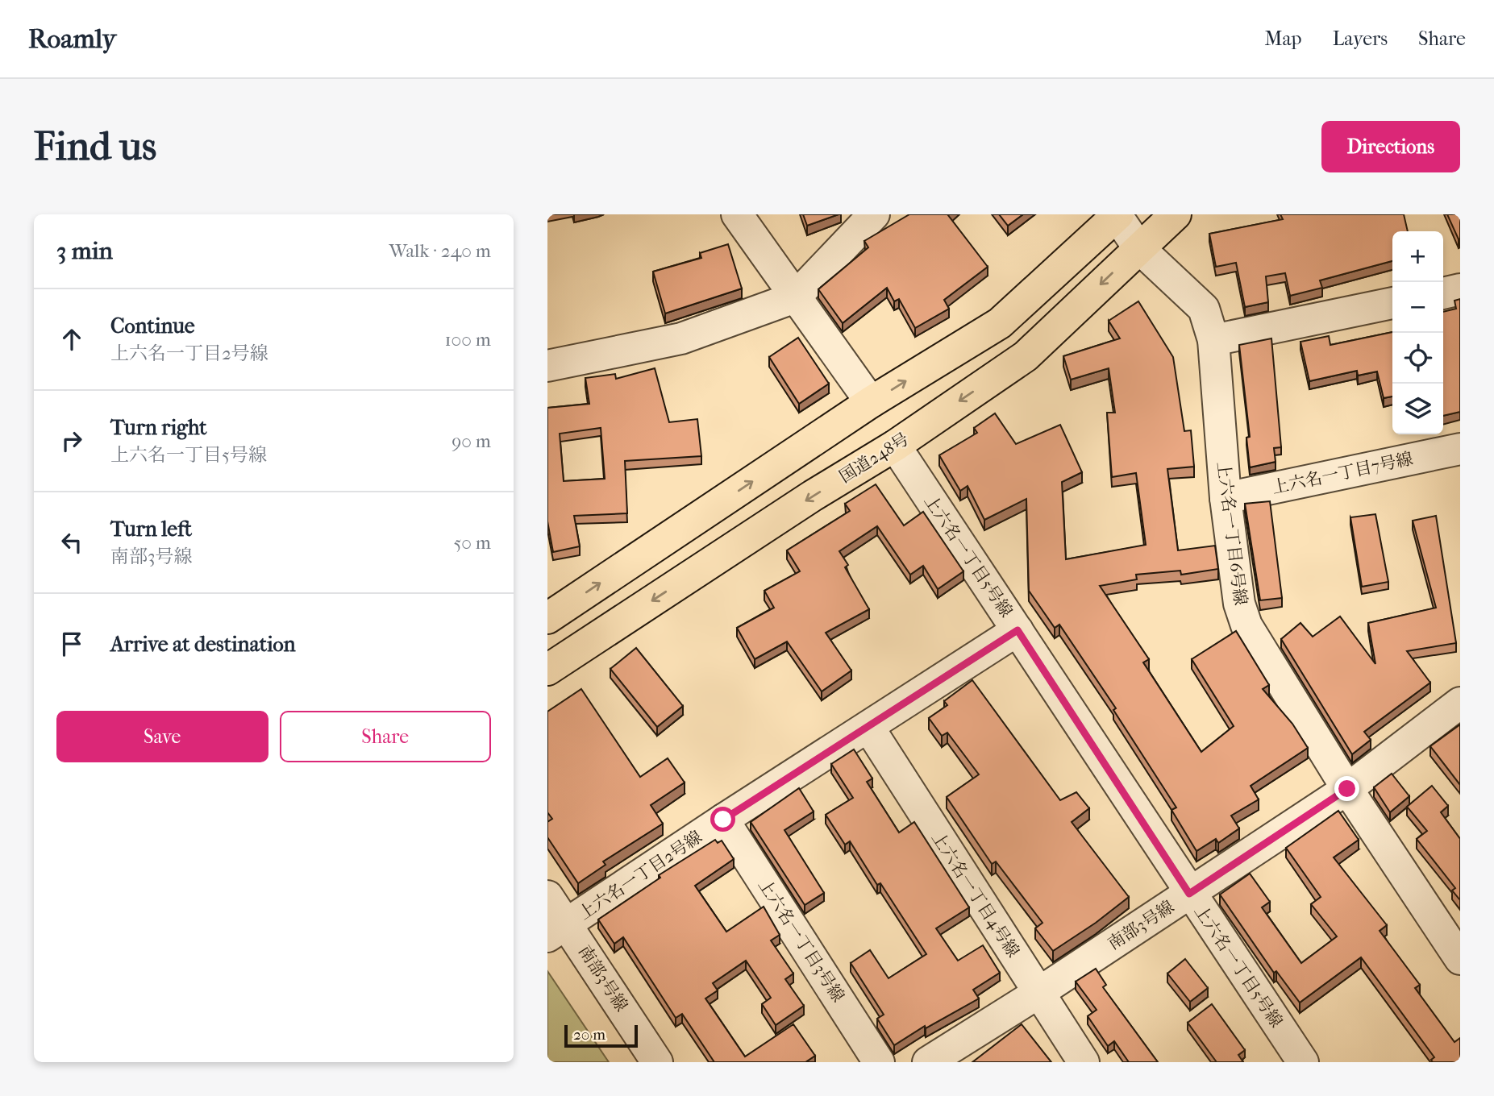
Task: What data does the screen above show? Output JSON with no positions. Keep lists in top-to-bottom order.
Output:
{
  "streets": {
    "highway": ["国道248号"],
    "street": [
      "上六名一丁目7号線",
      "上六名一丁目6号線",
      "上六名一丁目5号線",
      "上六名一丁目2号線",
      "上六名一丁目4号線",
      "南部3号線",
      "上六名一丁目3号線"
    ]
  },
  "crossings": [
    ["国道248号", "上六名一丁目6号線"],
    ["国道248号", "上六名一丁目5号線"],
    ["上六名一丁目7号線", "上六名一丁目6号線"],
    ["上六名一丁目6号線", "南部3号線"],
    ["上六名一丁目5号線", "上六名一丁目2号線"],
    ["上六名一丁目5号線", "南部3号線"],
    ["上六名一丁目2号線", "上六名一丁目4号線"],
    ["上六名一丁目2号線", "南部3号線"],
    ["上六名一丁目2号線", "上六名一丁目3号線"],
    ["上六名一丁目4号線", "南部3号線"]
  ],
  "scale_bar": "20 m",
  "page": {
    "header": "Roamly",
    "nav": ["Map", "Layers", "Share"],
    "buttons": [
      "Directions",
      ["Save", "Share"]
    ],
    "title": "Find us",
    "heading": ["3 min", "Walk · 240 m"],
    "map_buttons": ["+", "−"],
    "list": [
      ["Continue", "上六名一丁目2号線", "100 m"],
      ["Turn right", "上六名一丁目5号線", "90 m"],
      ["Turn left", "南部3号線", "50 m"],
      "Arrive at destination"
    ],
    "scale": "20 m"
  }
}
